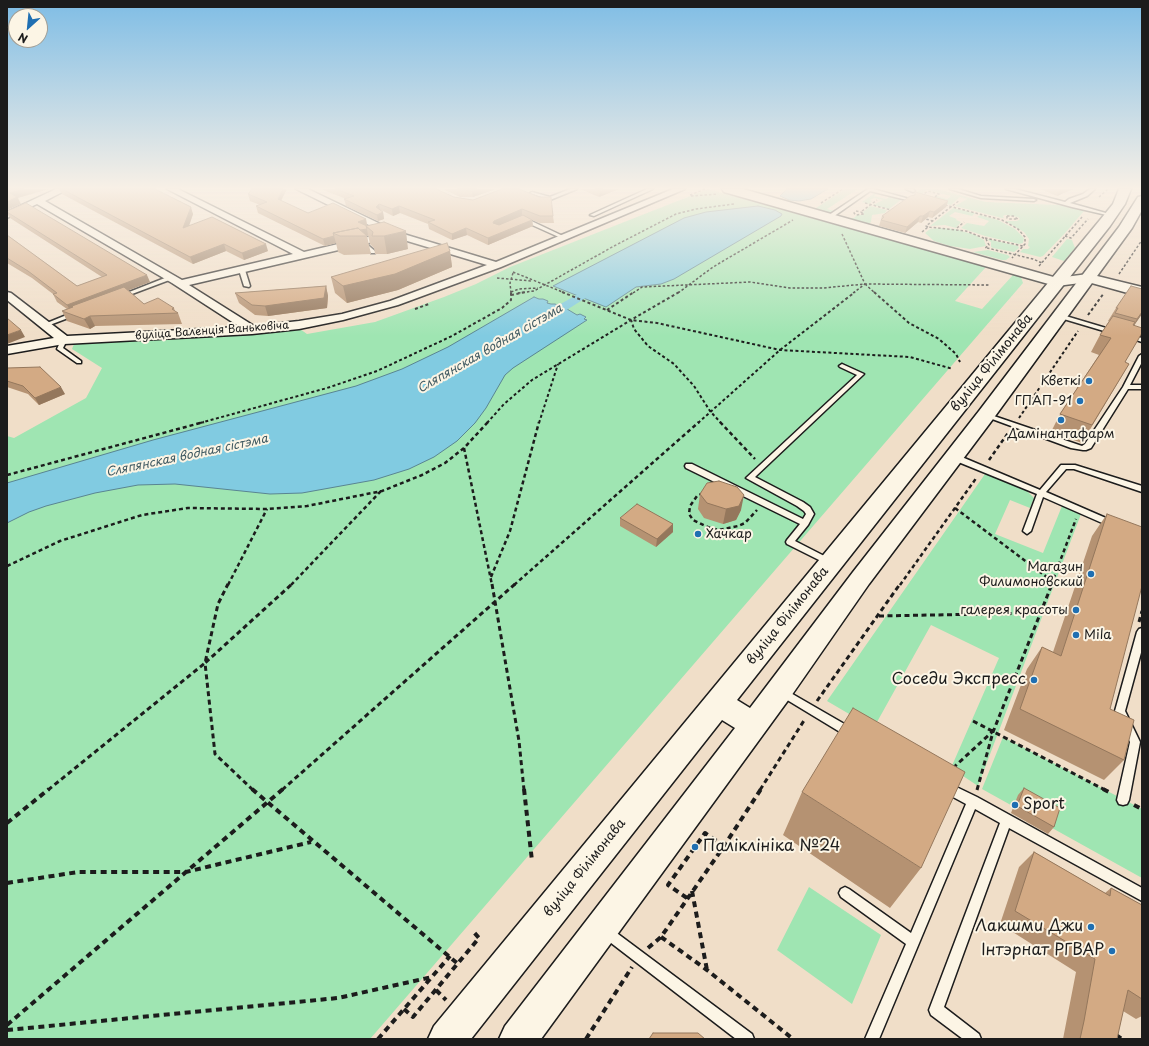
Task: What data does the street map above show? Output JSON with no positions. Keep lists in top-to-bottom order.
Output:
{
  "streets": {
    "main road": ["вуліца Філімонава"],
    "street": ["вуліца Валенція Ваньковіча"]
  },
  "water": ["Сляпянская водная сістэма"],
  "places": [
    "Кветкі",
    "ГПАП-91",
    "Дамінантафарм",
    "Хачкар",
    "Магазин Филимоновский",
    "галерея красоты",
    "Mila",
    "Соседи Экспресс",
    "Sport",
    "Паліклініка №24",
    "Лакшми Джи",
    "Інтэрнат РГВАР"
  ],
  "north": "bottom left"
}
